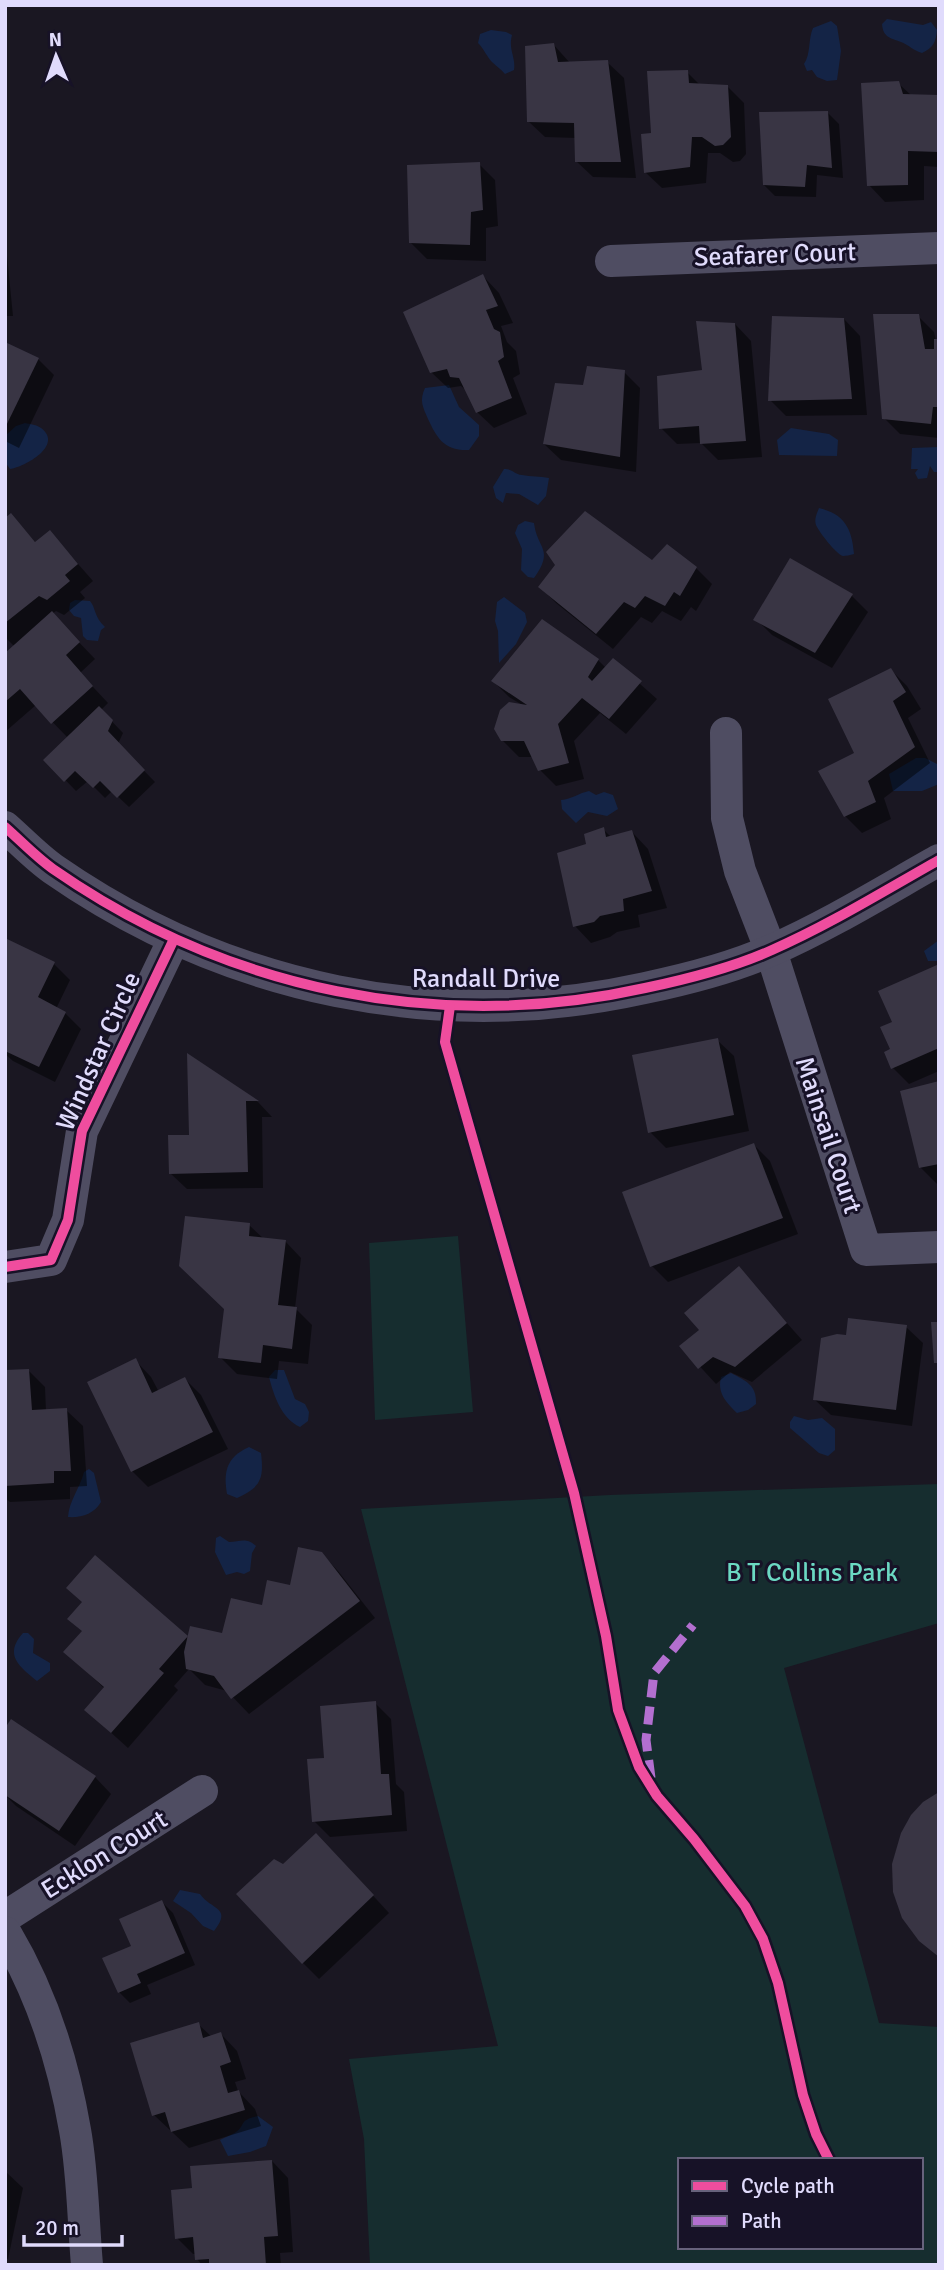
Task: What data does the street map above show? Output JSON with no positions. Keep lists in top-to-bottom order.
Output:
{
  "streets": {
    "street": [
      "Seafarer Court",
      "Randall Drive",
      "Windstar Circle",
      "Mainsail Court",
      "Ecklon Court"
    ]
  },
  "crossings": [
    ["Randall Drive", "Windstar Circle"],
    ["Randall Drive", "Mainsail Court"]
  ],
  "parks": ["B T Collins Park"],
  "legend": ["Cycle path", "Path"],
  "scale_bar": "20 m",
  "north": "top"
}
